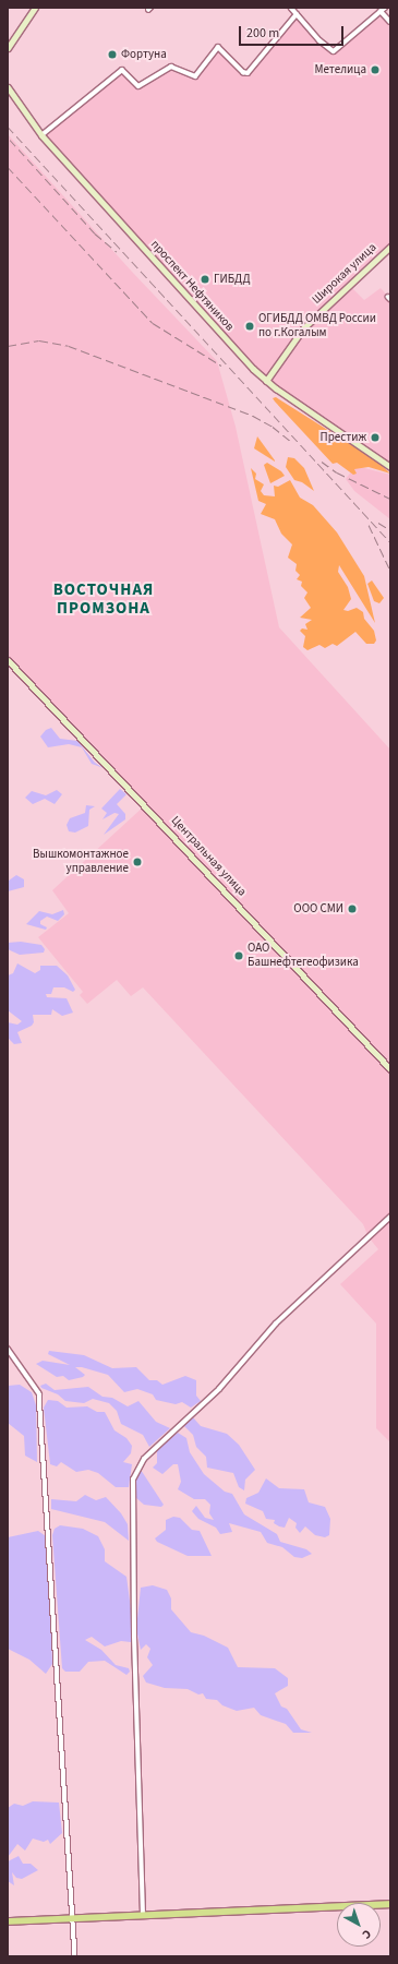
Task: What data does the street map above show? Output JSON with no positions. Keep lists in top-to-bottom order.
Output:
{
  "streets": {
    "street": ["Широкая улица", "проспект Нефтяников", "Центральная улица"]
  },
  "crossings": [
    ["Широкая улица", "проспект Нефтяников"]
  ],
  "districts": ["ВОСТОЧНАЯ ПРОМЗОНА"],
  "places": [
    "Фортуна",
    "Метелица",
    "ГИБДД",
    "ОГИБДД ОМВД России по г.Когалым",
    "Престиж",
    "Вышкомонтажное управление",
    "ООО СМИ",
    "ОАО Башнефтегеофизика"
  ],
  "scale_bar": "200 m",
  "north": "bottom right"
}
